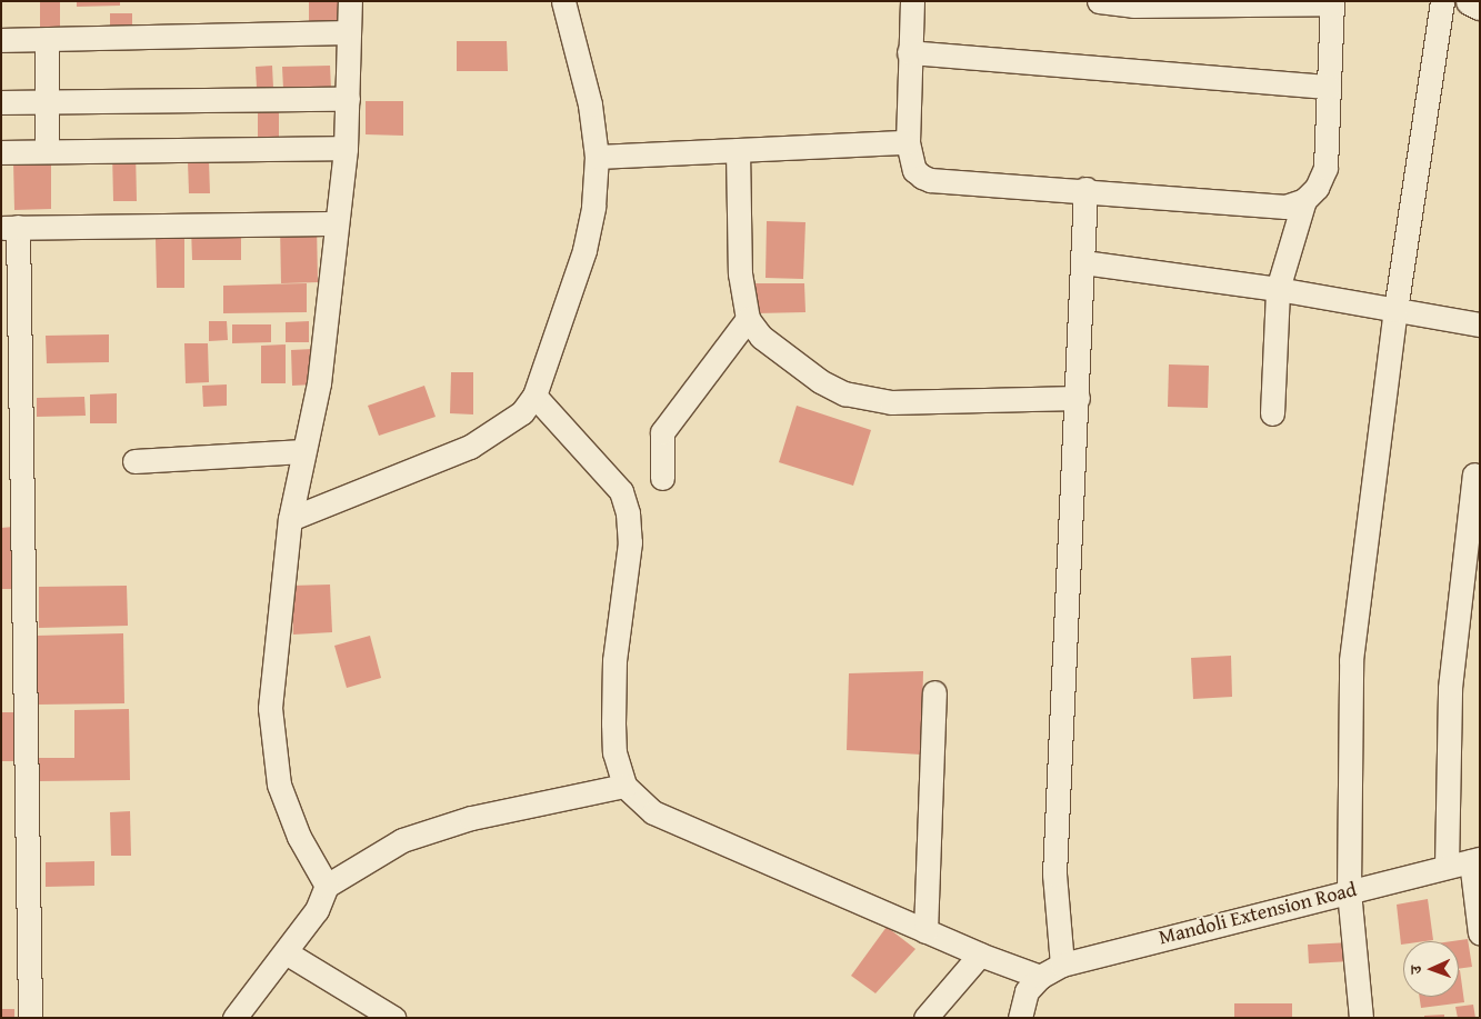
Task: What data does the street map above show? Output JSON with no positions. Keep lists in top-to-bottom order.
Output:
{
  "streets": {
    "street": ["Mandoli Extension Road"]
  },
  "north": "left"
}
